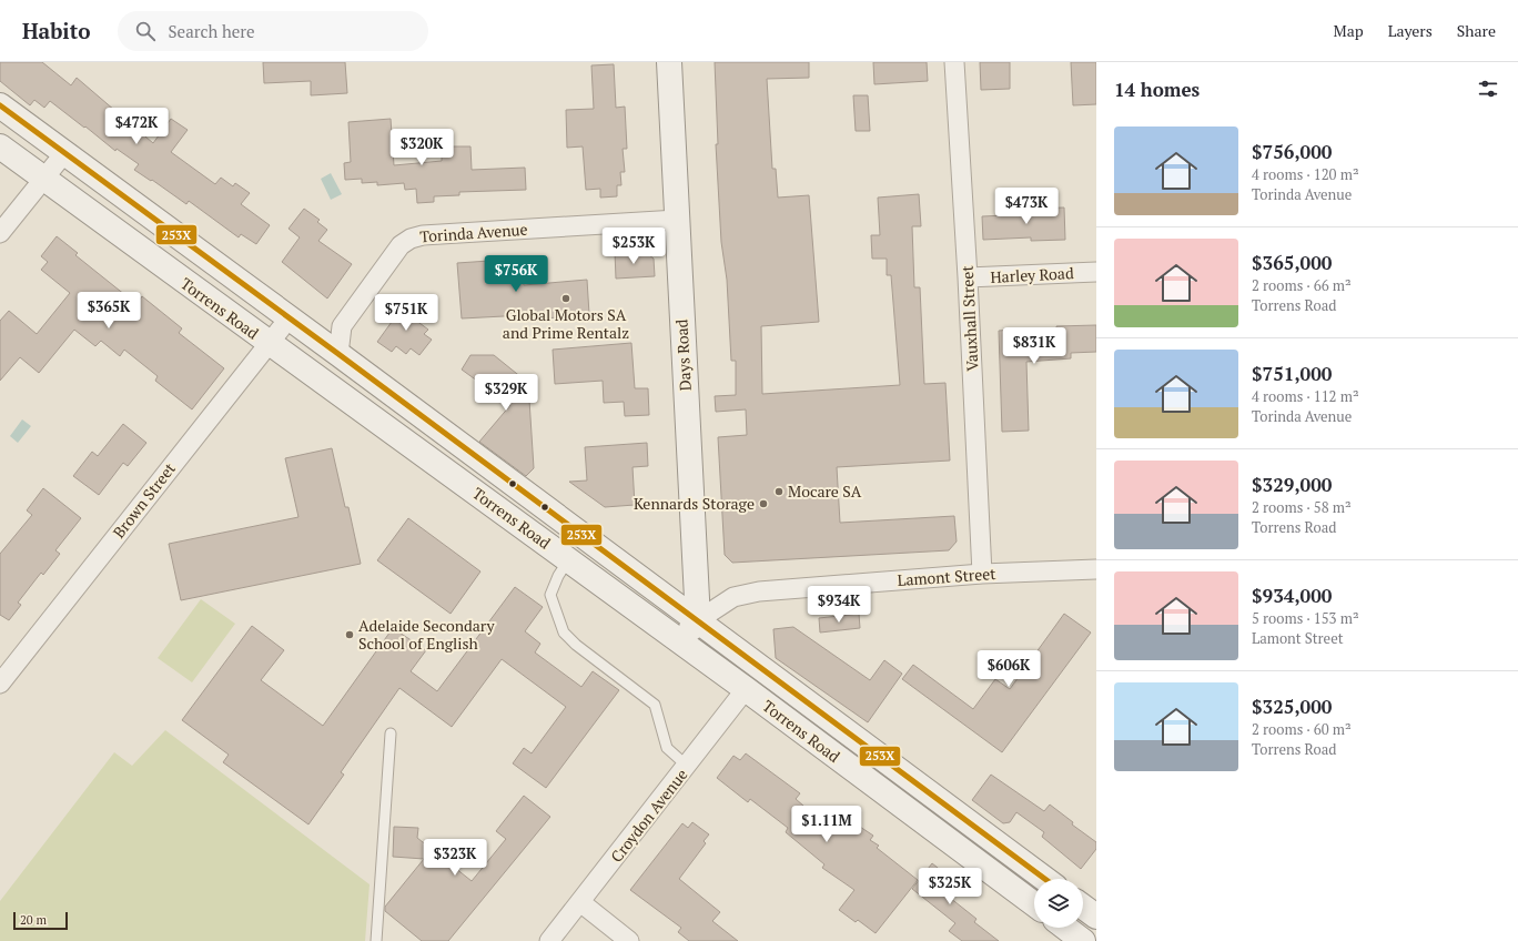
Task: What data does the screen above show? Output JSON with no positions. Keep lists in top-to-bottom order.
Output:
{
  "streets": {
    "main road": ["Torrens Road", "Days Road"],
    "street": [
      "Torinda Avenue",
      "Harley Road",
      "Vauxhall Street",
      "Brown Street",
      "Lamont Street",
      "Croydon Avenue"
    ]
  },
  "crossings": [
    ["Torinda Avenue", "Torrens Road"],
    ["Torinda Avenue", "Days Road"],
    ["Harley Road", "Vauxhall Street"],
    ["Torrens Road", "Days Road"],
    ["Torrens Road", "Brown Street"],
    ["Torrens Road", "Lamont Street"],
    ["Torrens Road", "Croydon Avenue"],
    ["Vauxhall Street", "Lamont Street"],
    ["Days Road", "Lamont Street"]
  ],
  "places": [
    "Global Motors SA and Prime Rentalz",
    "Mocare SA",
    "Kennards Storage",
    "Adelaide Secondary School of English"
  ],
  "lines": ["transit line 253X"],
  "scale_bar": "20 m",
  "page": {
    "header": "Habito",
    "search": "Search here",
    "nav": ["Map", "Layers", "Share"],
    "heading": "14 homes",
    "price": [
      "$472K",
      "$320K",
      "$473K",
      "$253K",
      "$756K",
      "$365K",
      "$751K",
      "$831K",
      "$329K",
      "$934K",
      "$606K",
      "$1.11M",
      "$323K",
      "$325K"
    ],
    "list": [
      {
        "name": "$756,000",
        "note": "4 rooms · 120 m² · Torinda Avenue"
      },
      {
        "name": "$365,000",
        "note": "2 rooms · 66 m² · Torrens Road"
      },
      {
        "name": "$751,000",
        "note": "4 rooms · 112 m² · Torinda Avenue"
      },
      {
        "name": "$329,000",
        "note": "2 rooms · 58 m² · Torrens Road"
      },
      {
        "name": "$934,000",
        "note": "5 rooms · 153 m² · Lamont Street"
      },
      {
        "name": "$325,000",
        "note": "2 rooms · 60 m² · Torrens Road"
      }
    ],
    "scale": "20 m"
  }
}
